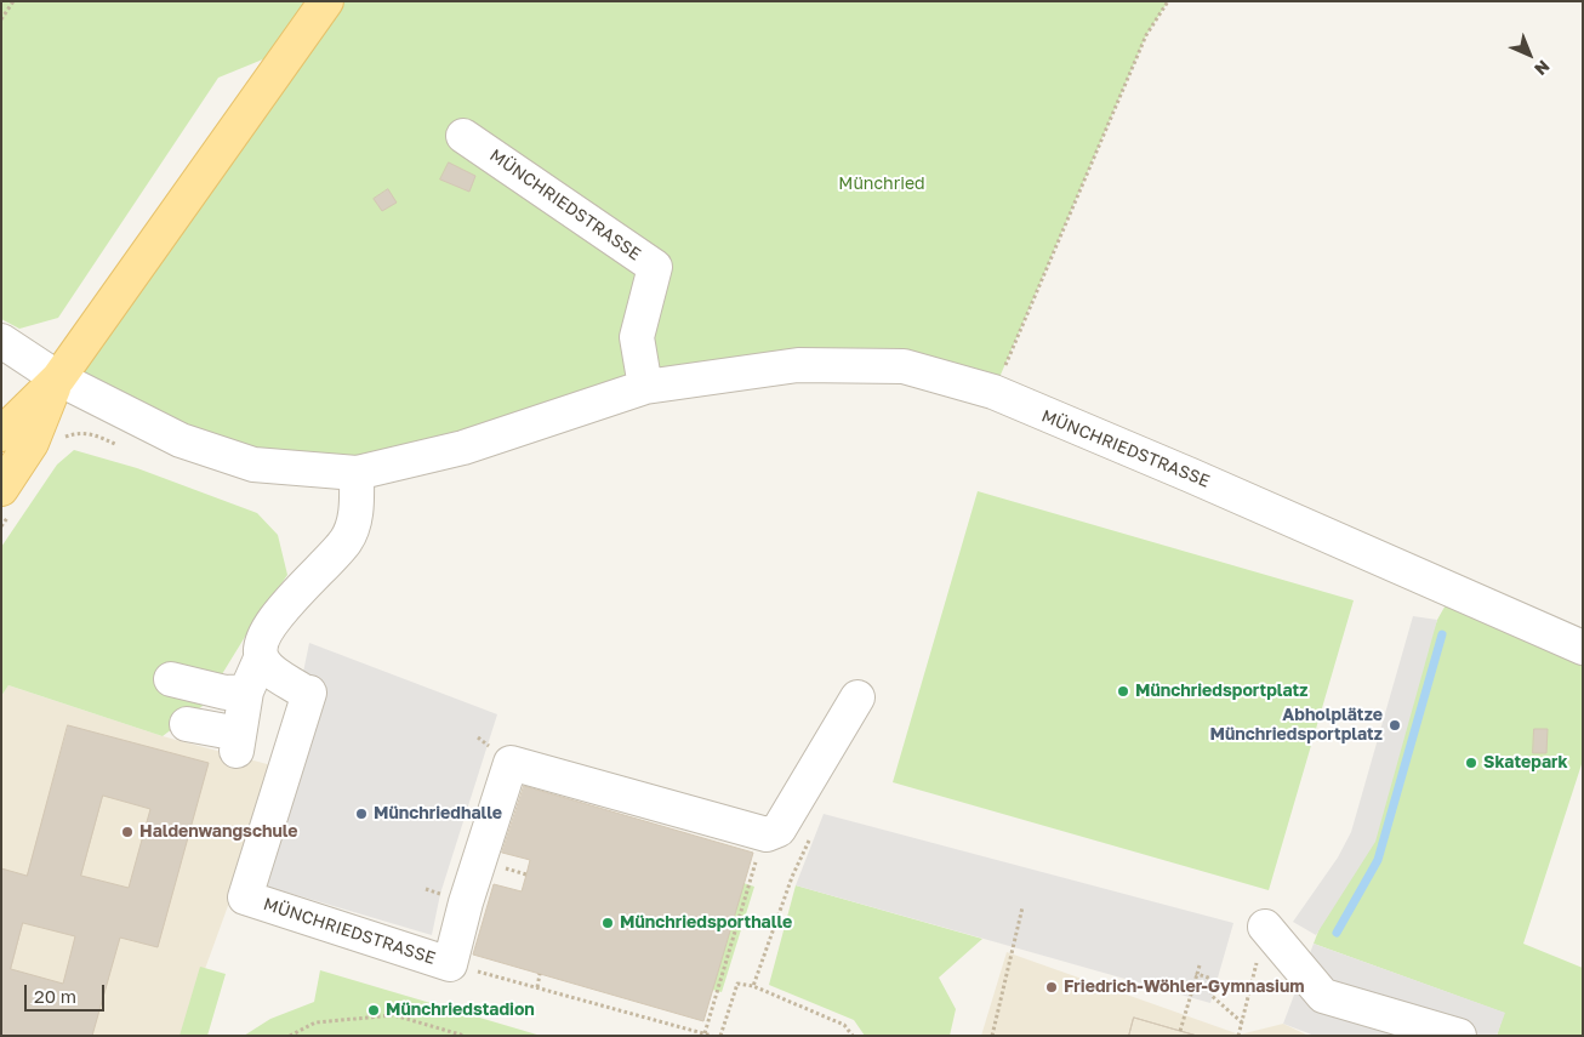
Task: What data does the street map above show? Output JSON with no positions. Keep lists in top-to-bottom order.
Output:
{
  "streets": {
    "street": ["MÜNCHRIEDSTRASSE"]
  },
  "parks": ["Münchried"],
  "places": [
    "Münchriedsportplatz",
    "Abholplätze Münchriedsportplatz",
    "Skatepark",
    "Münchriedhalle",
    "Haldenwangschule",
    "Münchriedsporthalle",
    "Friedrich-Wöhler-Gymnasium",
    "Münchriedstadion"
  ],
  "scale_bar": "20 m",
  "north": "bottom right"
}
